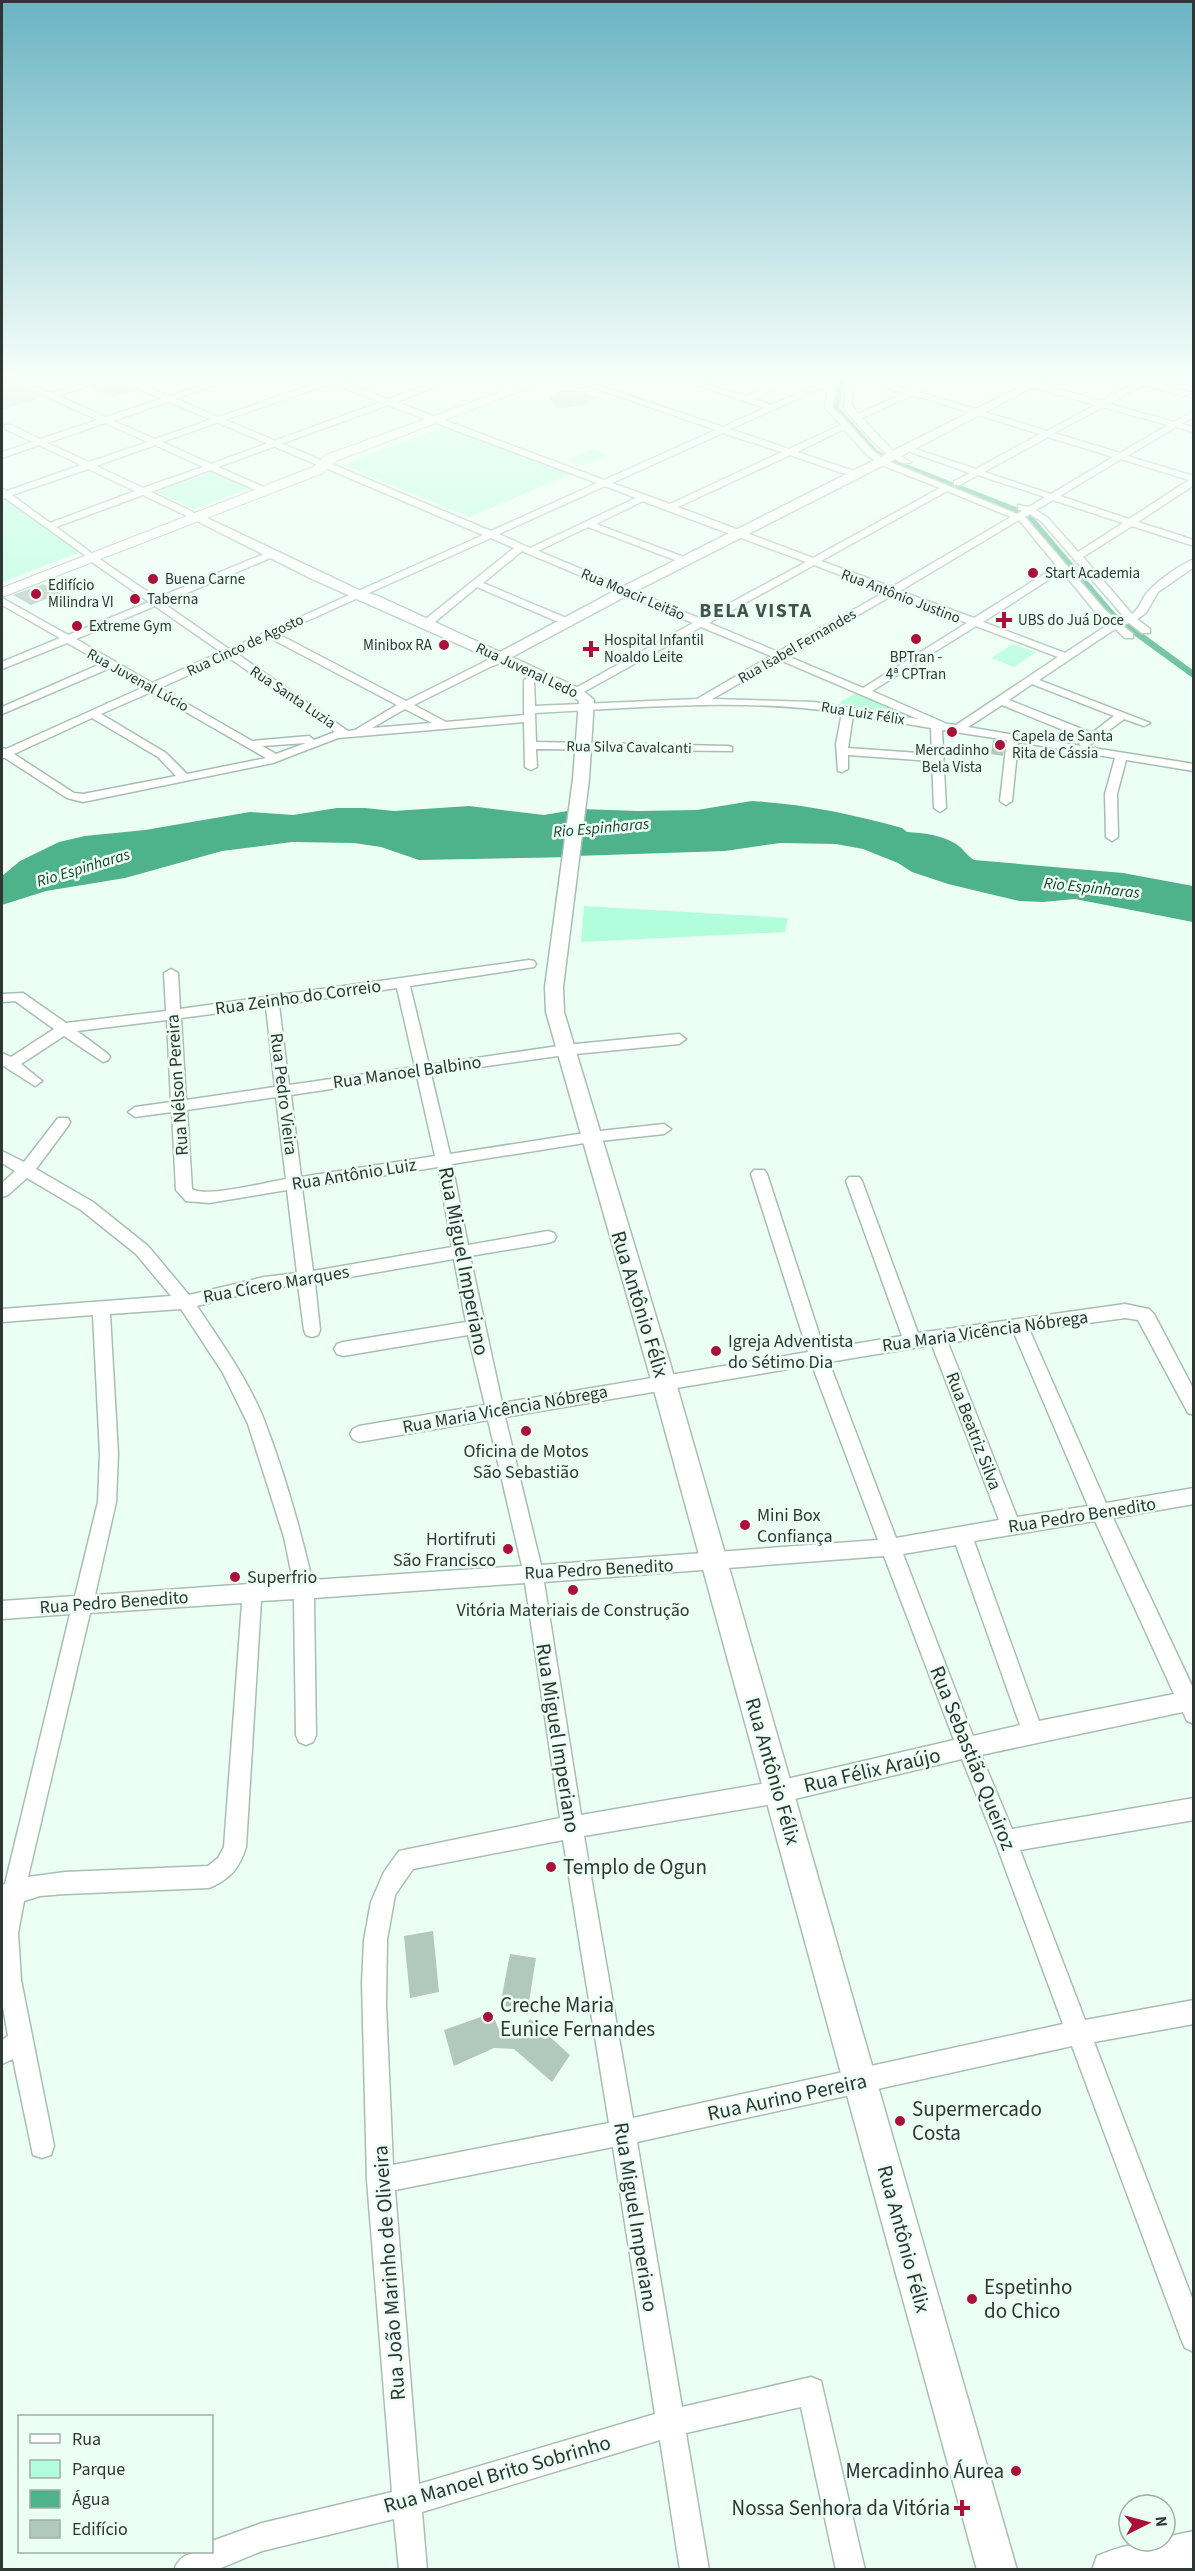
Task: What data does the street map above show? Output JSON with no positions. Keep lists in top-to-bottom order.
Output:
{
  "streets": {
    "main road": ["Rua Juvenal Ledo", "Rua Antônio Félix"],
    "street": [
      "Rua Moacir Leitão",
      "Rua Antônio Justino",
      "Rua Cinco de Agosto",
      "Rua Isabel Fernandes",
      "Rua Juvenal Lúcio",
      "Rua Santa Luzia",
      "Rua Luiz Félix",
      "Rua Silva Cavalcanti",
      "Rua Zeinho do Correio",
      "Rua Manoel Balbino",
      "Rua Nélson Pereira",
      "Rua Pedro Vieira",
      "Rua Antônio Luiz",
      "Rua Miguel Imperiano",
      "Rua Cícero Marques",
      "Rua Maria Vicência Nóbrega",
      "Rua Beatriz Silva",
      "Rua Pedro Benedito",
      "Rua Sebastião Queiroz",
      "Rua Félix Araújo",
      "Rua Aurino Pereira",
      "Rua João Marinho de Oliveira",
      "Rua Manoel Brito Sobrinho"
    ]
  },
  "crossings": [
    ["Rua Moacir Leitão", "Rua Cinco de Agosto"],
    ["Rua Moacir Leitão", "Rua Isabel Fernandes"],
    ["Rua Moacir Leitão", "Rua Luiz Félix"],
    ["Rua Antônio Justino", "Rua Isabel Fernandes"],
    ["Rua Cinco de Agosto", "Rua Juvenal Ledo"],
    ["Rua Cinco de Agosto", "Rua Juvenal Lúcio"],
    ["Rua Cinco de Agosto", "Rua Santa Luzia"],
    ["Rua Isabel Fernandes", "Rua Luiz Félix"],
    ["Rua Juvenal Ledo", "Rua Luiz Félix"],
    ["Rua Juvenal Ledo", "Rua Antônio Félix"],
    ["Rua Santa Luzia", "Rua Luiz Félix"],
    ["Rua Luiz Félix", "Rua Antônio Félix"],
    ["Rua Silva Cavalcanti", "Rua Antônio Félix"],
    ["Rua Zeinho do Correio", "Rua Nélson Pereira"],
    ["Rua Zeinho do Correio", "Rua Pedro Vieira"],
    ["Rua Zeinho do Correio", "Rua Miguel Imperiano"],
    ["Rua Zeinho do Correio", "Rua Antônio Félix"],
    ["Rua Manoel Balbino", "Rua Nélson Pereira"],
    ["Rua Manoel Balbino", "Rua Pedro Vieira"],
    ["Rua Manoel Balbino", "Rua Miguel Imperiano"],
    ["Rua Manoel Balbino", "Rua Antônio Félix"],
    ["Rua Nélson Pereira", "Rua Antônio Luiz"],
    ["Rua Pedro Vieira", "Rua Antônio Luiz"],
    ["Rua Pedro Vieira", "Rua Cícero Marques"],
    ["Rua Antônio Luiz", "Rua Miguel Imperiano"],
    ["Rua Antônio Luiz", "Rua Antônio Félix"],
    ["Rua Miguel Imperiano", "Rua Cícero Marques"],
    ["Rua Miguel Imperiano", "Rua Maria Vicência Nóbrega"],
    ["Rua Miguel Imperiano", "Rua Pedro Benedito"],
    ["Rua Miguel Imperiano", "Rua Félix Araújo"],
    ["Rua Miguel Imperiano", "Rua Aurino Pereira"],
    ["Rua Miguel Imperiano", "Rua Manoel Brito Sobrinho"],
    ["Rua Antônio Félix", "Rua Maria Vicência Nóbrega"],
    ["Rua Antônio Félix", "Rua Pedro Benedito"],
    ["Rua Antônio Félix", "Rua Félix Araújo"],
    ["Rua Antônio Félix", "Rua Aurino Pereira"],
    ["Rua Maria Vicência Nóbrega", "Rua Beatriz Silva"],
    ["Rua Maria Vicência Nóbrega", "Rua Sebastião Queiroz"],
    ["Rua Beatriz Silva", "Rua Pedro Benedito"],
    ["Rua Pedro Benedito", "Rua Sebastião Queiroz"],
    ["Rua Sebastião Queiroz", "Rua Félix Araújo"],
    ["Rua Sebastião Queiroz", "Rua Aurino Pereira"],
    ["Rua Félix Araújo", "Rua João Marinho de Oliveira"],
    ["Rua Aurino Pereira", "Rua João Marinho de Oliveira"],
    ["Rua João Marinho de Oliveira", "Rua Manoel Brito Sobrinho"]
  ],
  "districts": ["BELA VISTA"],
  "water": ["Rio Espinharas"],
  "places": {
    "other": [
      "Start Academia",
      "Buena Carne",
      "Edifício Milindra VI",
      "Taberna",
      "Extreme Gym",
      "BPTran - 4ª CPTran",
      "Minibox RA",
      "Mercadinho Bela Vista",
      "Capela de Santa Rita de Cássia",
      "Igreja Adventista do Sétimo Dia",
      "Oficina de Motos São Sebastião",
      "Mini Box Confiança",
      "Hortifruti São Francisco",
      "Superfrio",
      "Vitória Materiais de Construção",
      "Templo de Ogun",
      "Creche Maria Eunice Fernandes",
      "Supermercado Costa",
      "Espetinho do Chico",
      "Mercadinho Áurea"
    ],
    "health": ["UBS do Juá Doce", "Hospital Infantil Noaldo Leite", "Nossa Senhora da Vitória"]
  },
  "legend": [
    "Rua",
    "Parque",
    "Água",
    "Edifício"
  ],
  "north": "right"
}
